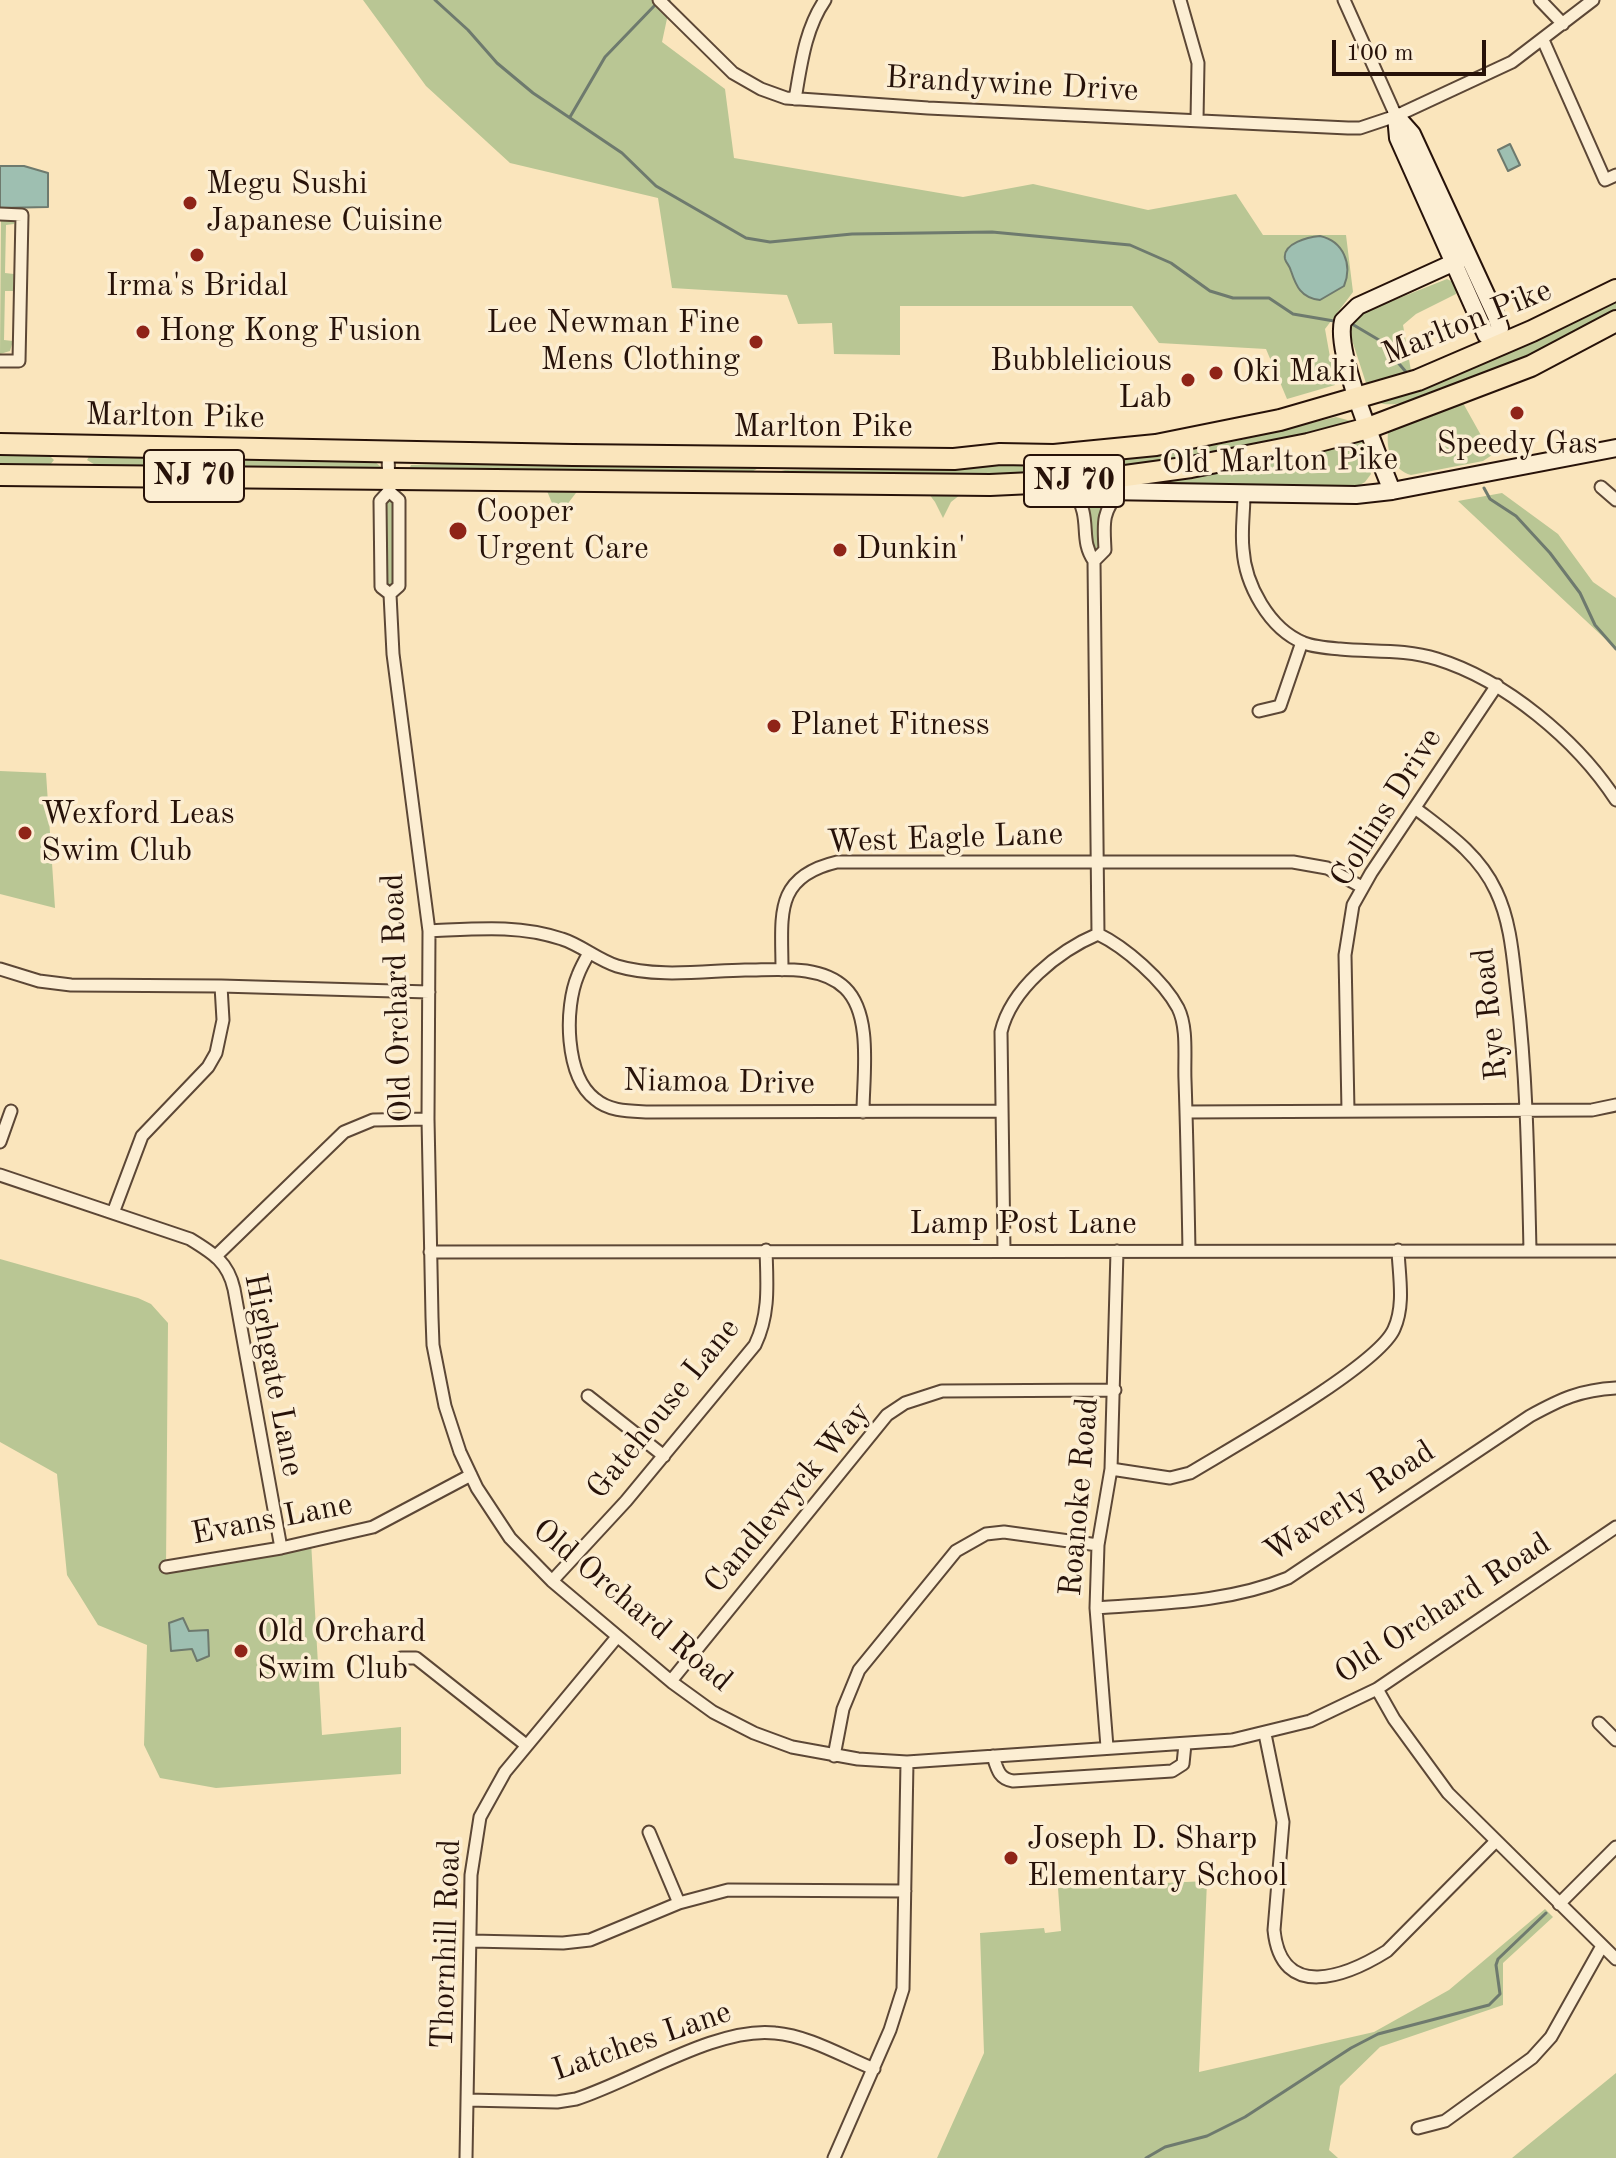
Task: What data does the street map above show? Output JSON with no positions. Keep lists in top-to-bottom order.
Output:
{
  "streets": {
    "highway": ["Marlton Pike", "NJ 70"],
    "street": [
      "Brandywine Drive",
      "Old Marlton Pike",
      "Collins Drive",
      "West Eagle Lane",
      "Old Orchard Road",
      "Rye Road",
      "Niamoa Drive",
      "Lamp Post Lane",
      "Highgate Lane",
      "Gatehouse Lane",
      "Roanoke Road",
      "Candlewyck Way",
      "Waverly Road",
      "Evans Lane",
      "Thornhill Road",
      "Latches Lane"
    ]
  },
  "crossings": [
    ["Marlton Pike", "Old Marlton Pike"],
    ["Marlton Pike", "Old Orchard Road"],
    ["Collins Drive", "West Eagle Lane"],
    ["Collins Drive", "Rye Road"],
    ["Old Orchard Road", "Lamp Post Lane"],
    ["Old Orchard Road", "Gatehouse Lane"],
    ["Old Orchard Road", "Roanoke Road"],
    ["Old Orchard Road", "Candlewyck Way"],
    ["Old Orchard Road", "Evans Lane"],
    ["Old Orchard Road", "Thornhill Road"],
    ["Rye Road", "Lamp Post Lane"],
    ["Lamp Post Lane", "Gatehouse Lane"],
    ["Lamp Post Lane", "Roanoke Road"],
    ["Highgate Lane", "Evans Lane"],
    ["Roanoke Road", "Candlewyck Way"],
    ["Roanoke Road", "Waverly Road"],
    ["Thornhill Road", "Latches Lane"]
  ],
  "places": [
    "Megu Sushi Japanese Cuisine",
    "Irma's Bridal",
    "Hong Kong Fusion",
    "Lee Newman Fine Mens Clothing",
    "Oki Maki",
    "Bubblelicious Lab",
    "Speedy Gas",
    "Cooper Urgent Care",
    "Dunkin'",
    "Planet Fitness",
    "Wexford Leas Swim Club",
    "Old Orchard Swim Club",
    "Joseph D. Sharp Elementary School"
  ],
  "scale_bar": "100 m"
}
